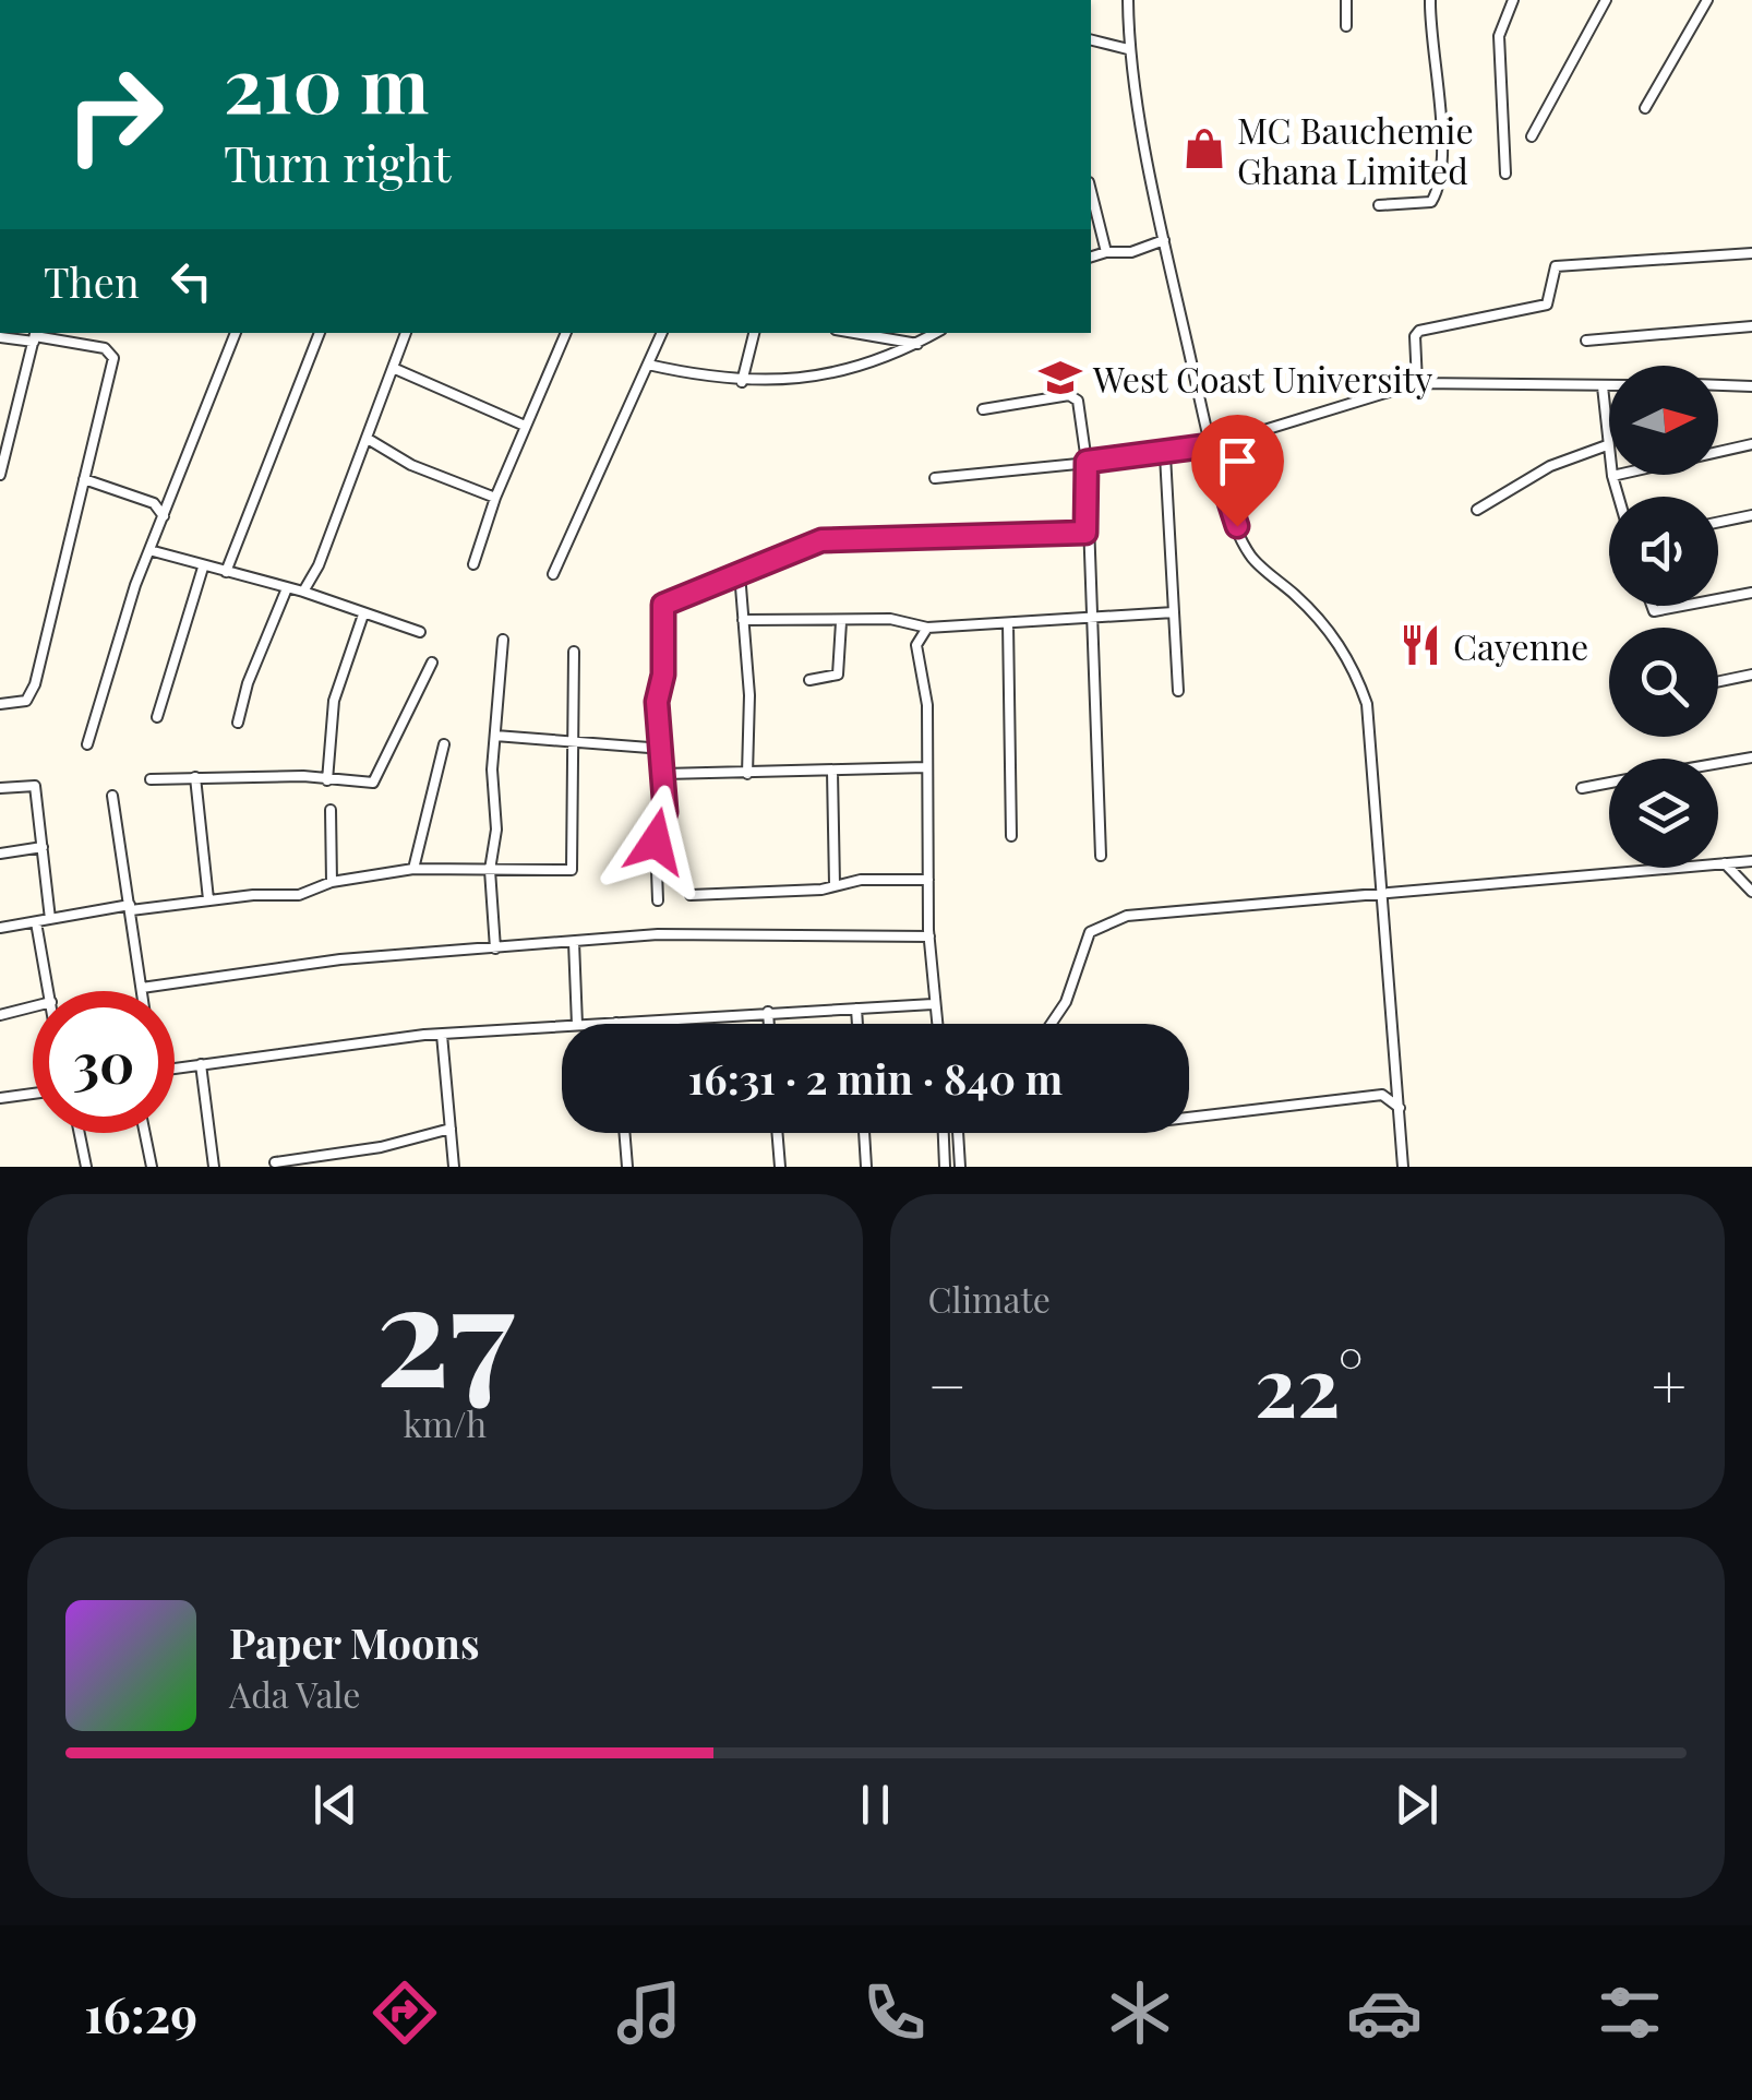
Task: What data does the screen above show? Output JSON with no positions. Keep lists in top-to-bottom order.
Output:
{
  "places": {
    "shop": ["MC Bauchemie Ghana Limited"],
    "school or university": ["West Coast University"],
    "restaurant": ["Cayenne"]
  },
  "north": "right",
  "page": {
    "turn": ["210 m", "Turn right"],
    "then": "Then",
    "limit": "30",
    "trip": "16:31 · 2 min · 840 m",
    "tile": [
      ["27", "km/h"],
      "Climate"
    ],
    "heat": ["−", "22°", "+"],
    "song": ["Paper Moons", "Ada Vale"],
    "tabs": "16:29"
  }
}
